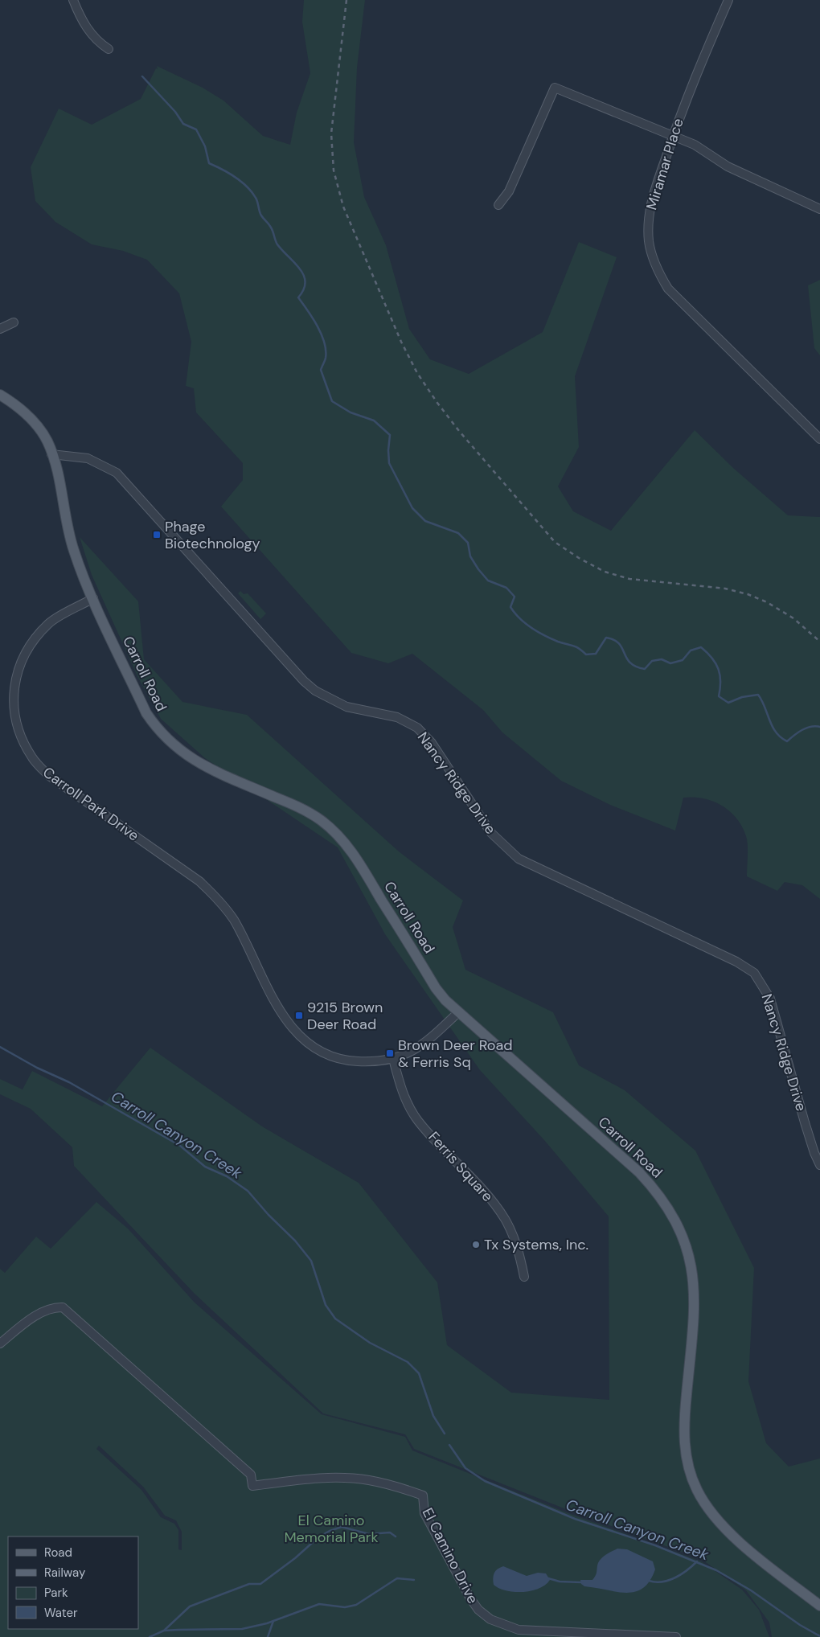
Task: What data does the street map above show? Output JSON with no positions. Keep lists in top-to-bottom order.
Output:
{
  "streets": {
    "main road": ["Carroll Road"],
    "street": [
      "Miramar Place",
      "Nancy Ridge Drive",
      "Carroll Park Drive",
      "Ferris Square",
      "El Camino Drive"
    ]
  },
  "crossings": [
    ["Carroll Road", "Nancy Ridge Drive"],
    ["Carroll Road", "Carroll Park Drive"],
    ["Carroll Park Drive", "Ferris Square"]
  ],
  "water": ["Carroll Canyon Creek"],
  "parks": ["El Camino Memorial Park"],
  "places": {
    "transit": ["Phage Biotechnology", "9215 Brown Deer Road", "Brown Deer Road & Ferris Sq"],
    "other": ["Tx Systems, Inc."]
  },
  "legend": [
    "Road",
    "Railway",
    "Park",
    "Water"
  ]
}
